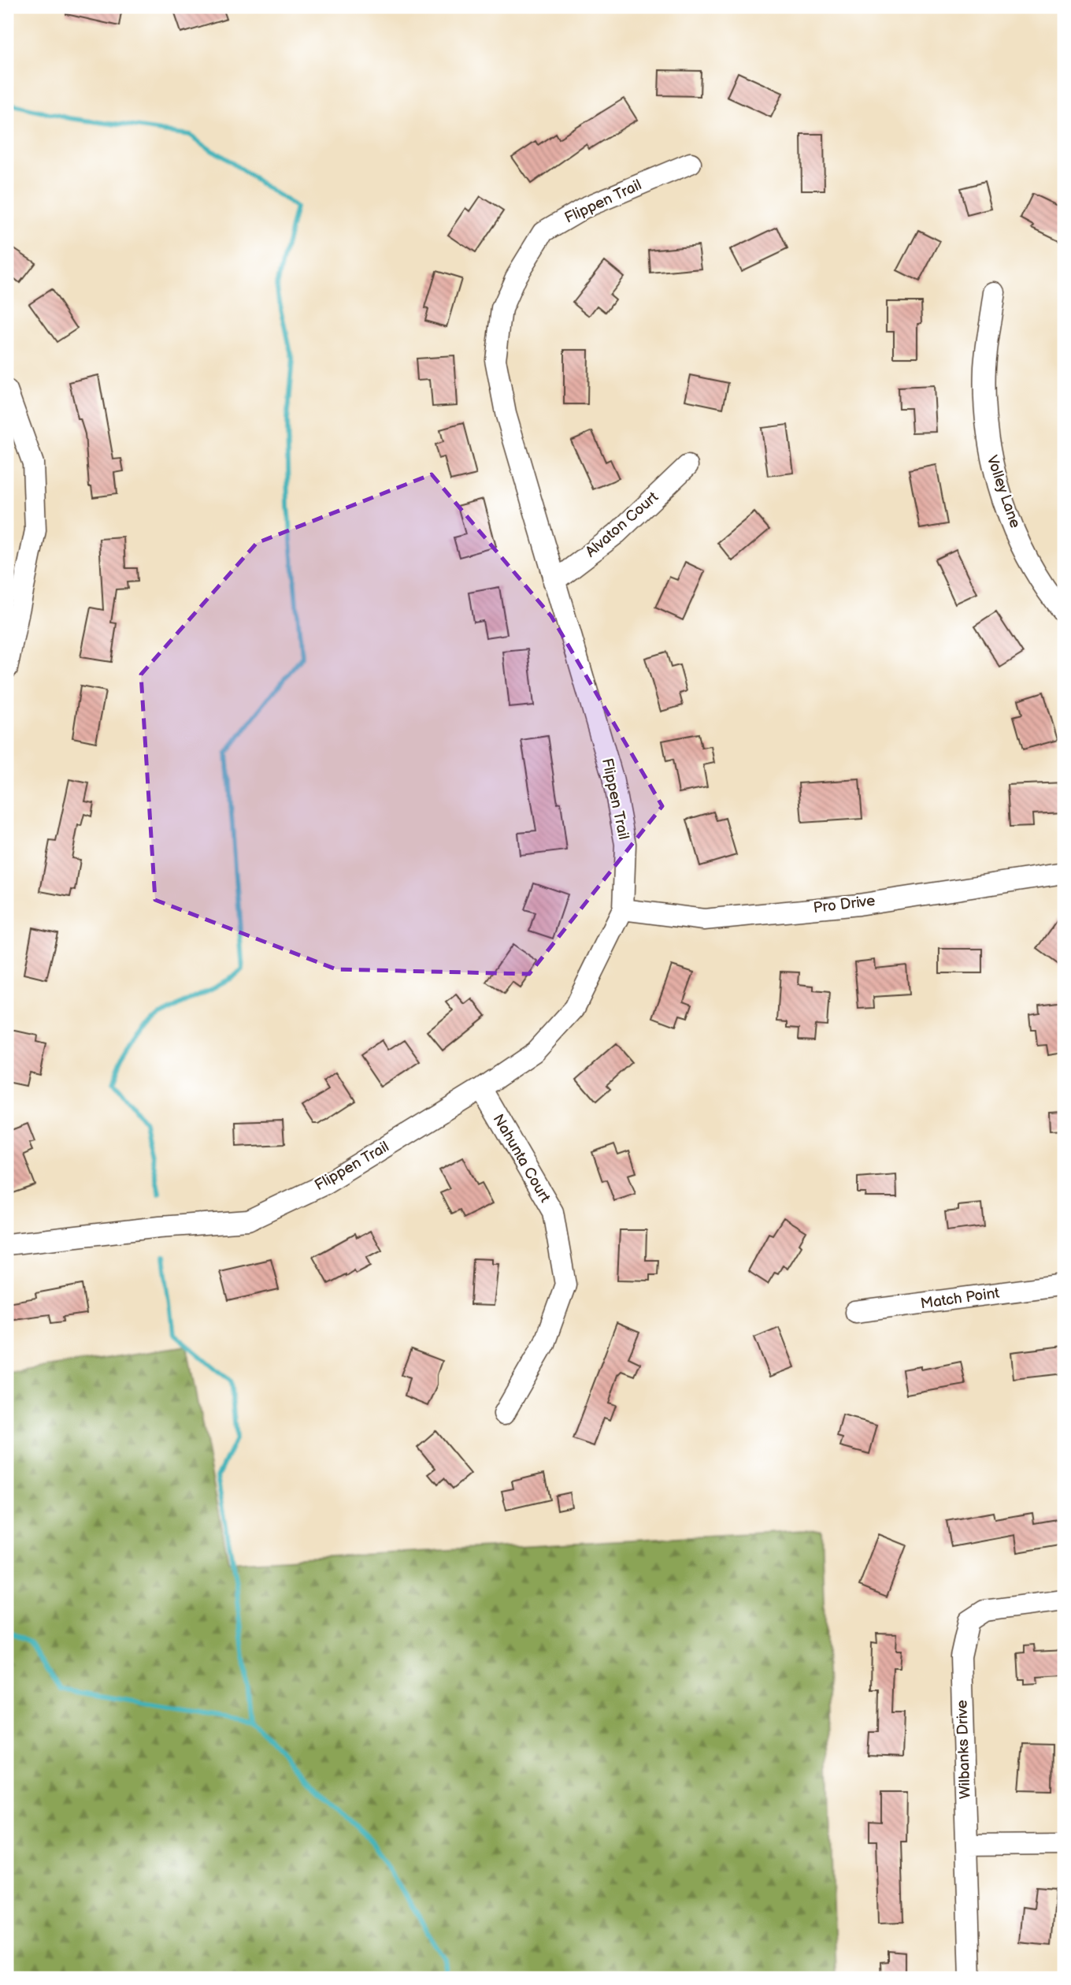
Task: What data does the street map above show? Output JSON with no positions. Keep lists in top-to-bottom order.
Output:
{
  "streets": {
    "street": [
      "Flippen Trail",
      "Volley Lane",
      "Alvaton Court",
      "Pro Drive",
      "Nahunta Court",
      "Match Point",
      "Wilbanks Drive"
    ]
  },
  "crossings": [
    ["Flippen Trail", "Alvaton Court"],
    ["Flippen Trail", "Pro Drive"],
    ["Flippen Trail", "Nahunta Court"]
  ]
}
